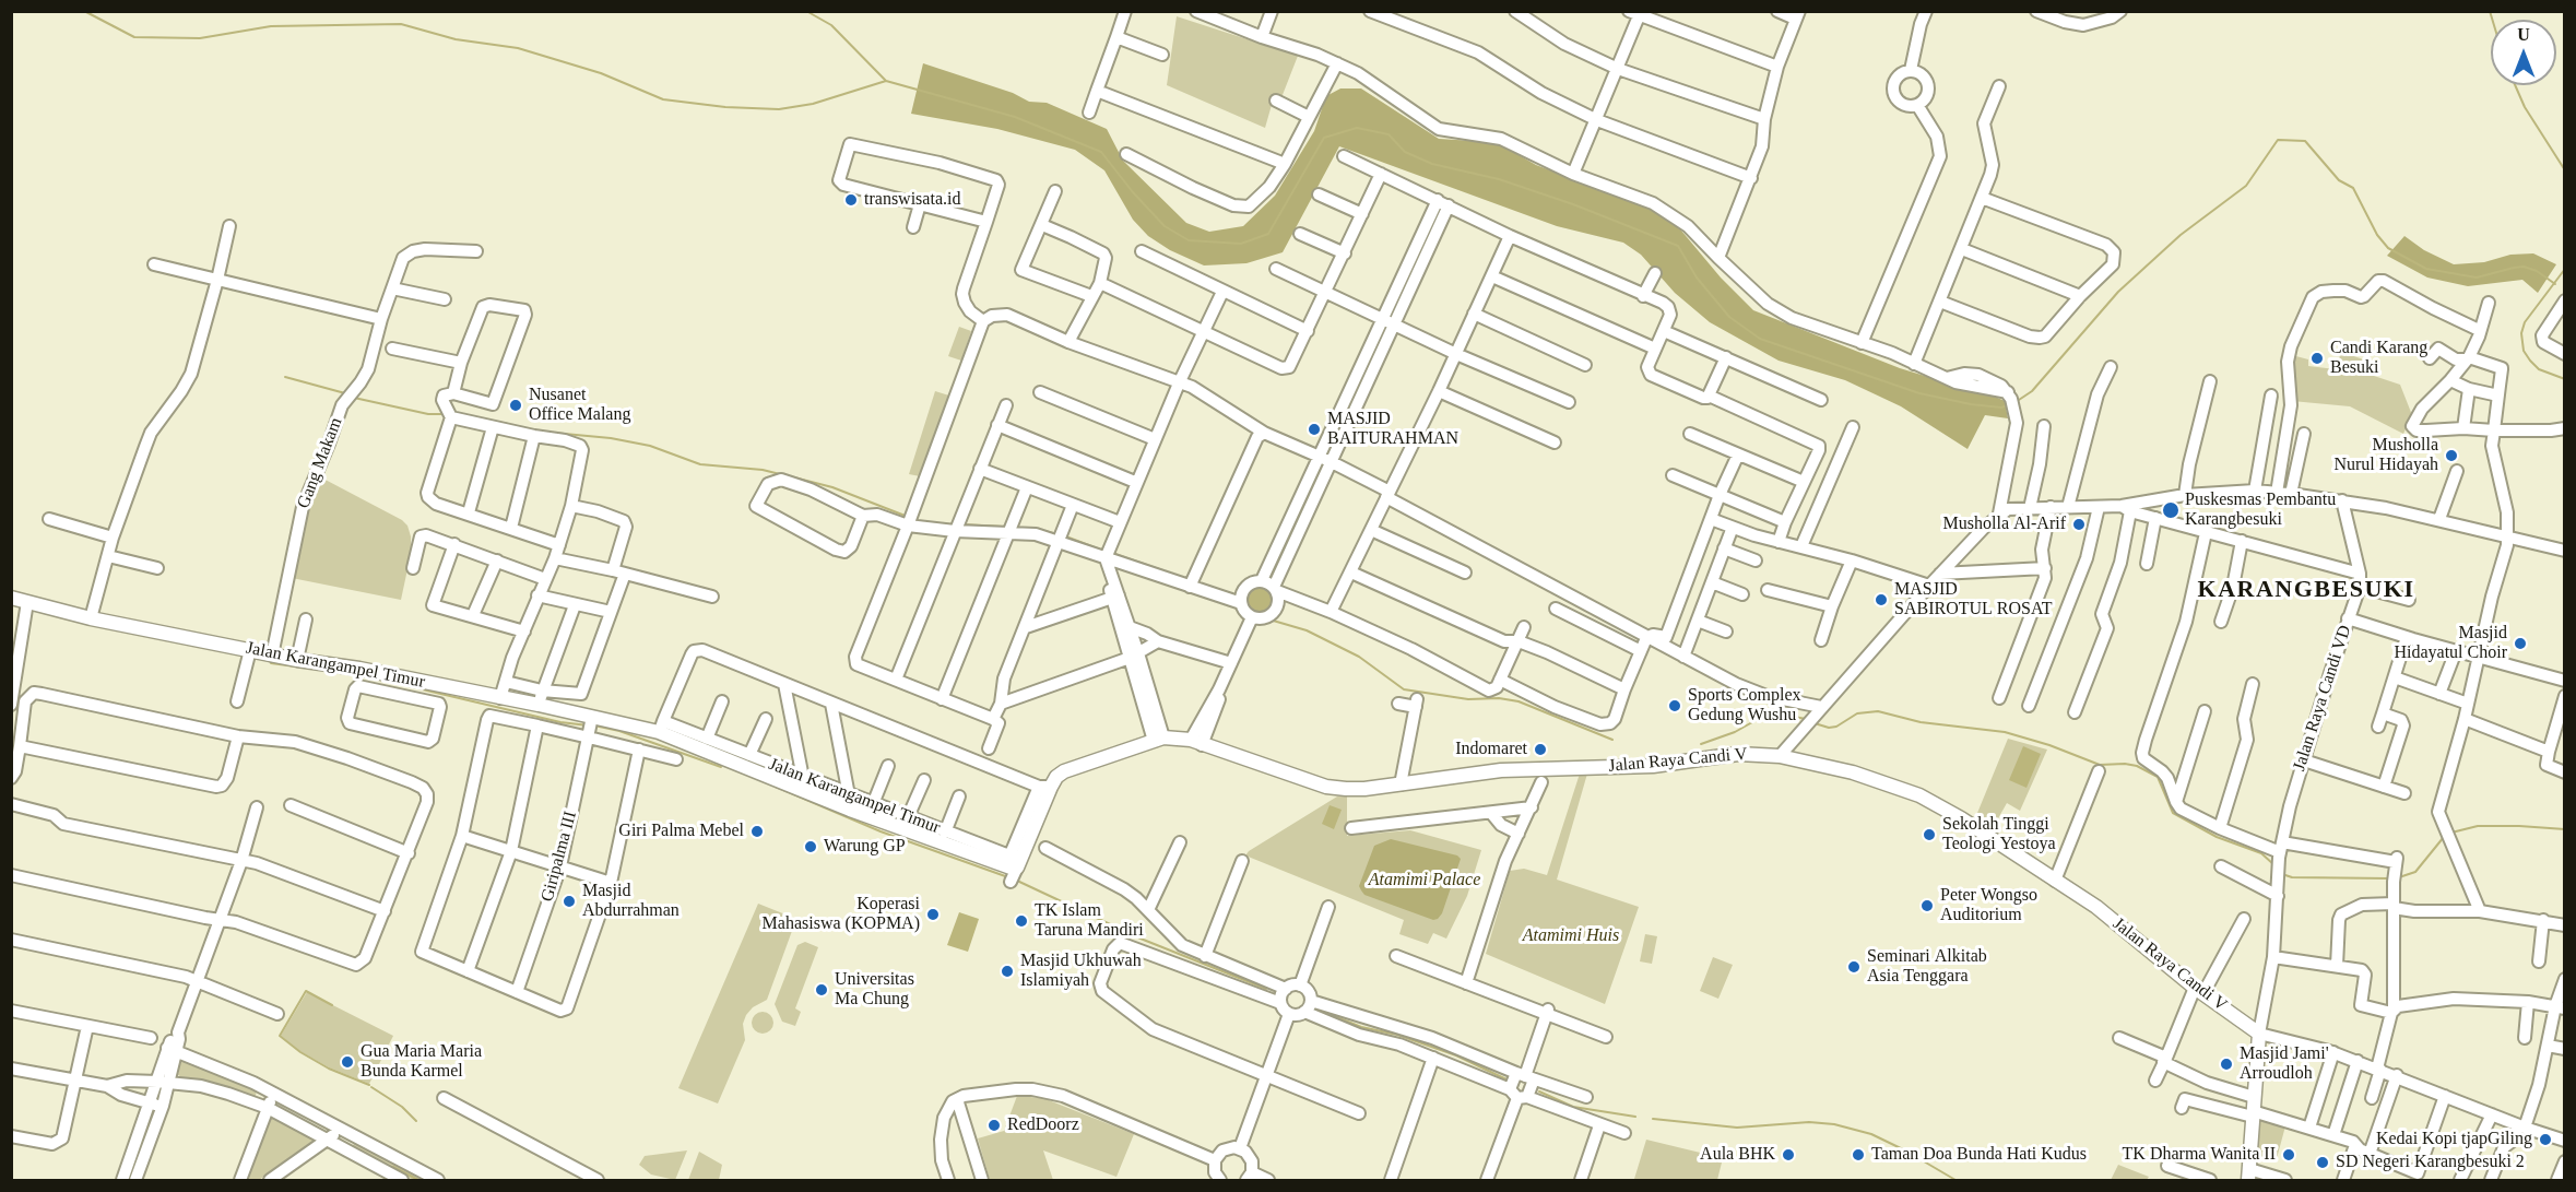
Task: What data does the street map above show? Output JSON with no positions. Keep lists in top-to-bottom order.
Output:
{
  "streets": {
    "street": [
      "Gang Makam",
      "Jalan Karangampel Timur",
      "Jalan Raya Candi VD",
      "Jalan Raya Candi V",
      "Giripalma III"
    ]
  },
  "crossings": [
    ["Gang Makam", "Jalan Karangampel Timur"],
    ["Jalan Karangampel Timur", "Giripalma III"],
    ["Jalan Raya Candi VD", "Jalan Raya Candi V"]
  ],
  "districts": ["KARANGBESUKI"],
  "parks": ["Atamimi Palace", "Atamimi Huis"],
  "places": [
    "transwisata.id",
    "Candi Karang Besuki",
    "Nusanet Office Malang",
    "MASJID BAITURAHMAN",
    "Musholla Nurul Hidayah",
    "Puskesmas Pembantu Karangbesuki",
    "Musholla Al-Arif",
    "MASJID SABIROTUL ROSAT",
    "Masjid Hidayatul Choir",
    "Sports Complex Gedung Wushu",
    "Indomaret",
    "Giri Palma Mebel",
    "Sekolah Tinggi Teologi Yestoya",
    "Warung GP",
    "Masjid Abdurrahman",
    "Peter Wongso Auditorium",
    "Koperasi Mahasiswa (KOPMA)",
    "TK Islam Taruna Mandiri",
    "Seminari Alkitab Asia Tenggara",
    "Masjid Ukhuwah Islamiyah",
    "Universitas Ma Chung",
    "Gua Maria Maria Bunda Karmel",
    "Masjid Jami' Arroudloh",
    "RedDoorz",
    "Kedai Kopi tjapGiling",
    "Aula BHK",
    "Taman Doa Bunda Hati Kudus",
    "TK Dharma Wanita II",
    "SD Negeri Karangbesuki 2"
  ],
  "north": "top"
}
